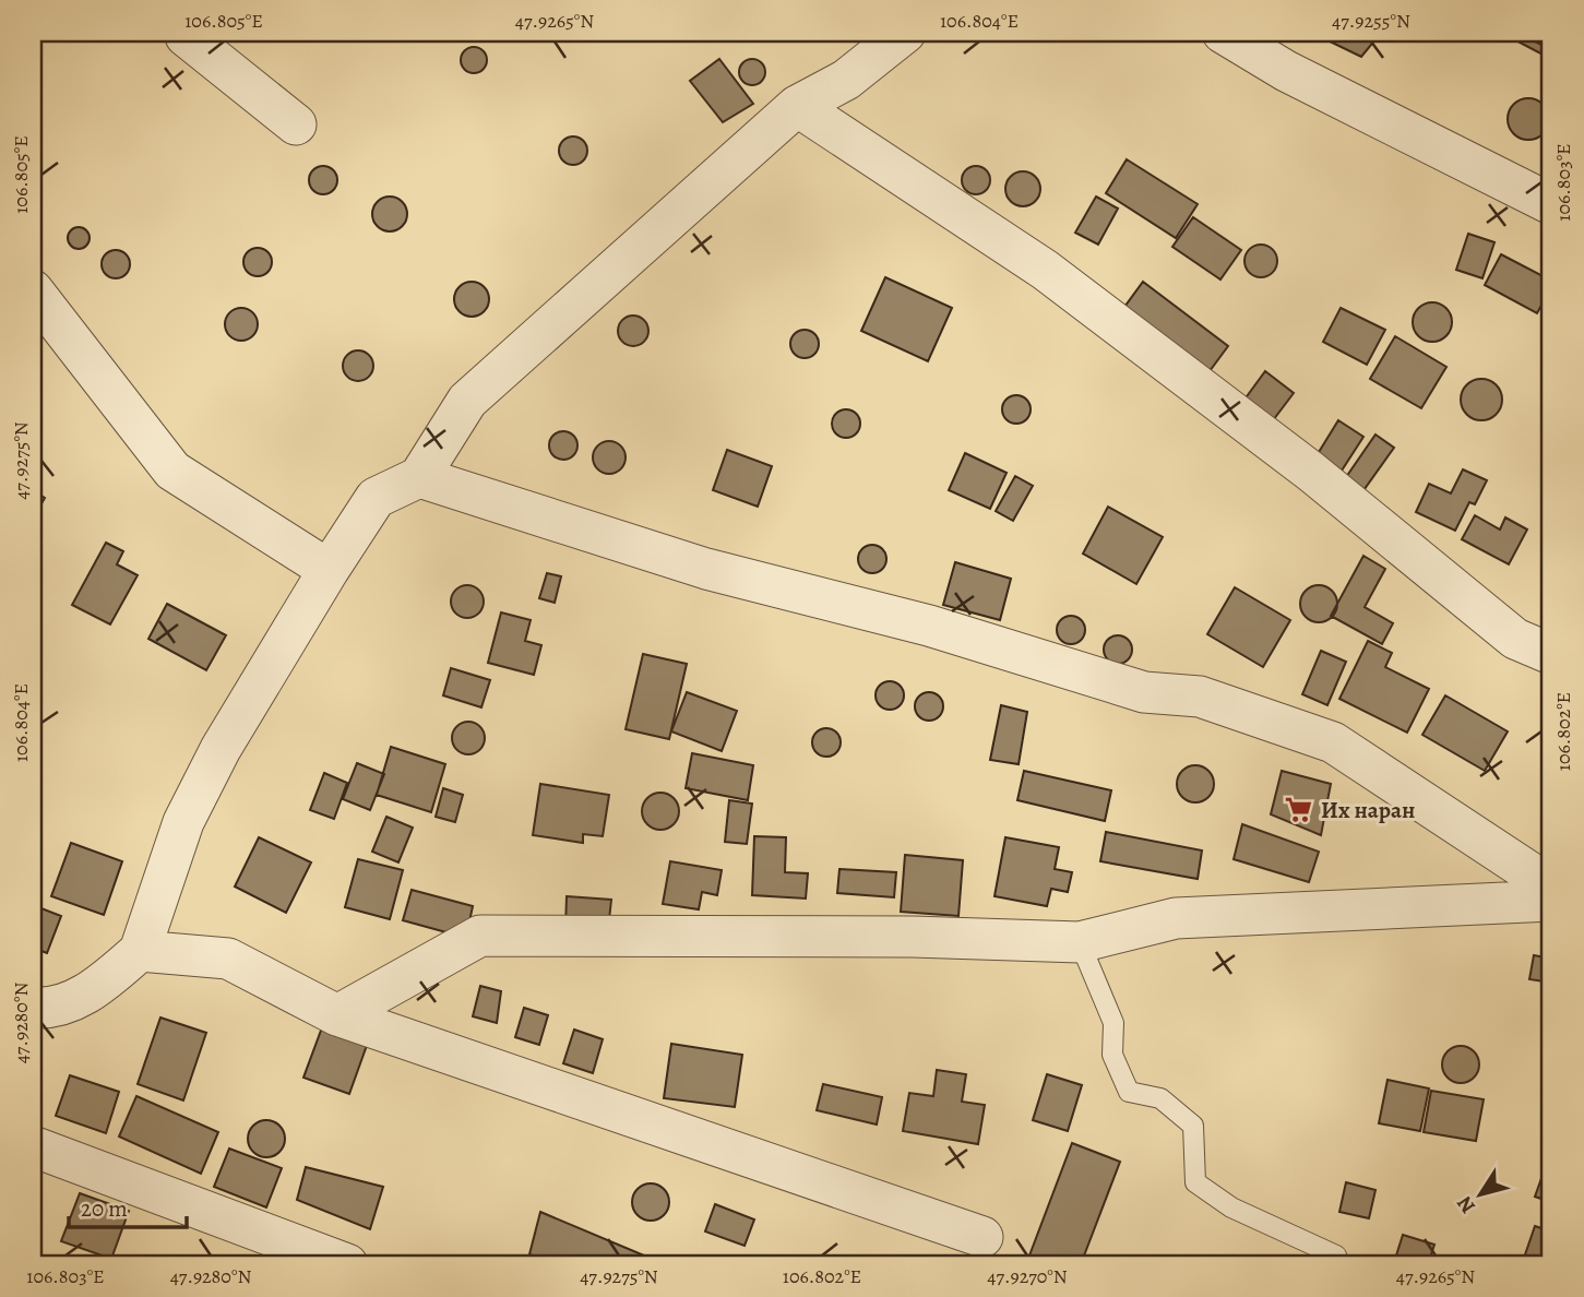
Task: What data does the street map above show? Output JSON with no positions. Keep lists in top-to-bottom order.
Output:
{
  "places": {
    "supermarket": ["Их наран"]
  },
  "scale_bar": "20 m",
  "north": "bottom left",
  "coordinates": [
    "106.805°E",
    "47.9265°N",
    "106.804°E",
    "47.9255°N",
    "106.803°E",
    "47.9275°N",
    "106.802°E",
    "47.9280°N",
    "47.9270°N"
  ]
}
